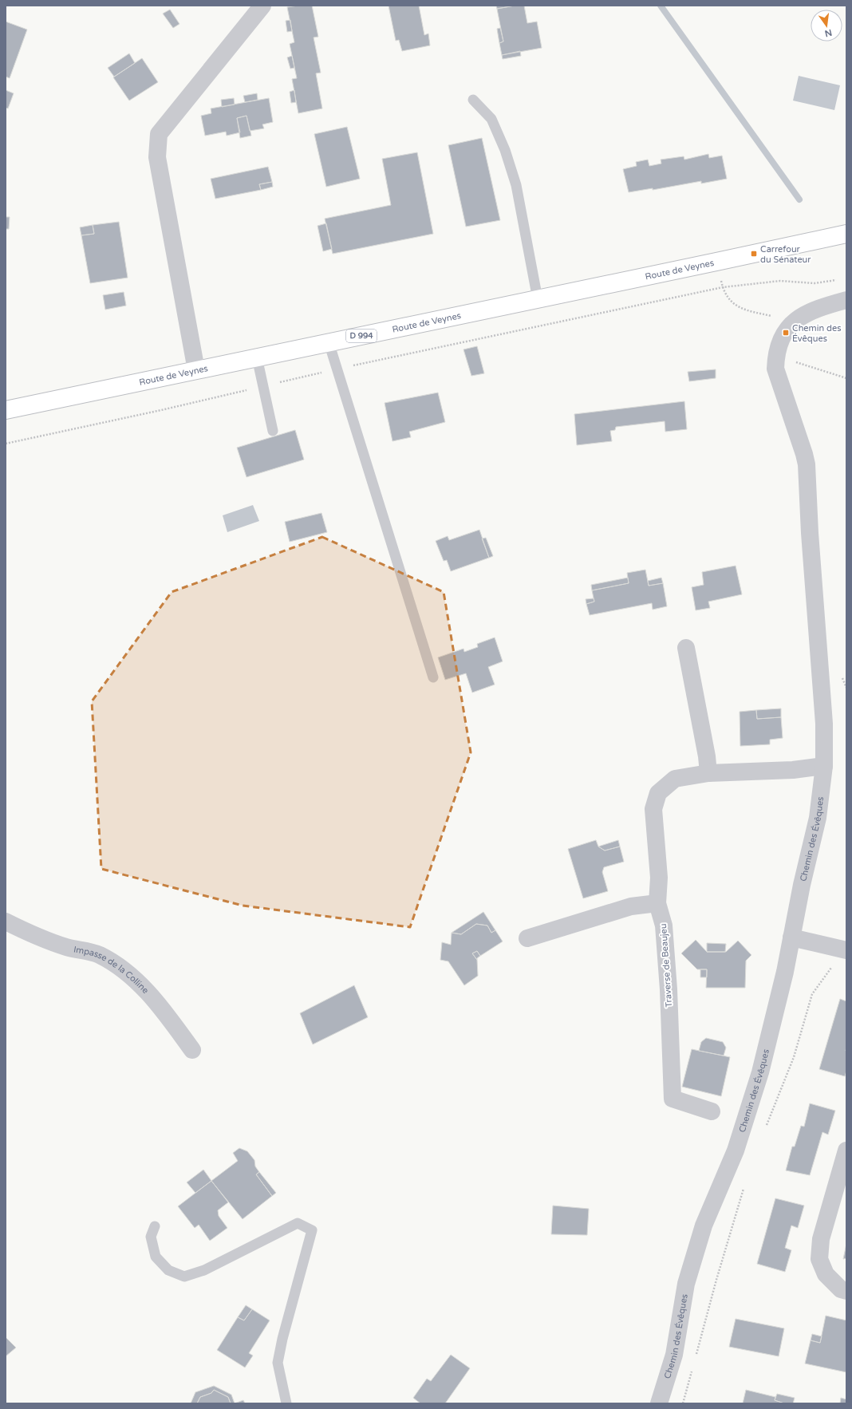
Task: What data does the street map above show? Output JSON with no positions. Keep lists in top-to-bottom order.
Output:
{
  "streets": {
    "main road": ["Route de Veynes", "D 994"],
    "street": ["Chemin des Évêques", "Traverse de Beaujeu", "Impasse de la Colline"]
  },
  "crossings": [
    ["Chemin des Évêques", "Traverse de Beaujeu"]
  ],
  "places": {
    "transit": ["Carrefour du Sénateur", "Chemin des Évêques"]
  },
  "north": "bottom"
}
